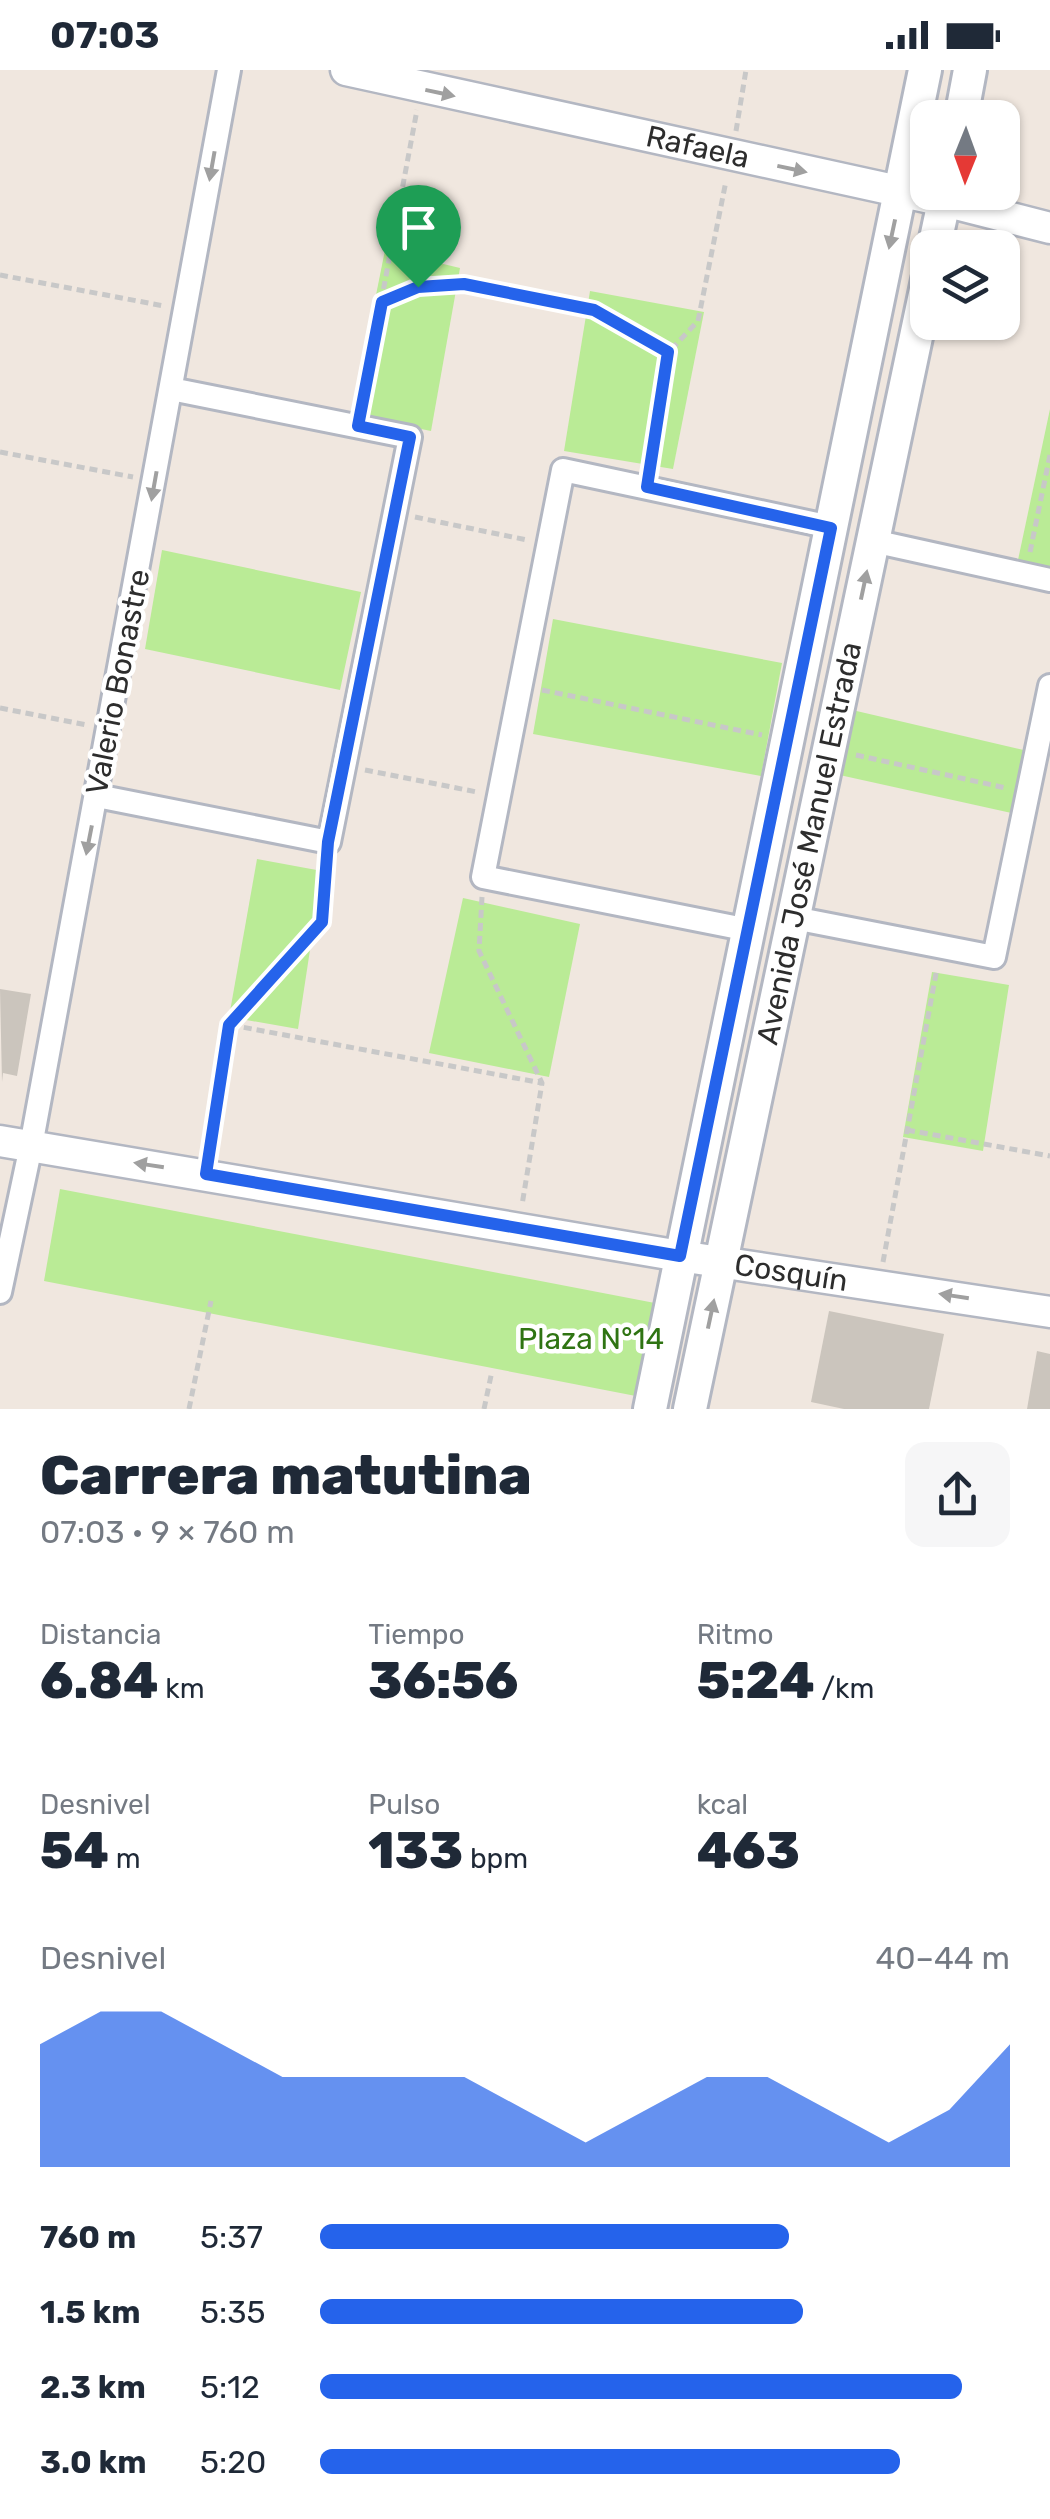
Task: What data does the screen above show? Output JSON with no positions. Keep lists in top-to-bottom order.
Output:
{
  "streets": {
    "main road": ["Avenida José Manuel Estrada"],
    "street": ["Rafaela", "Valerio Bonastre", "Cosquín"]
  },
  "crossings": [
    ["Rafaela", "Avenida José Manuel Estrada"],
    ["Valerio Bonastre", "Cosquín"],
    ["Avenida José Manuel Estrada", "Cosquín"]
  ],
  "one_way": ["Rafaela", "Valerio Bonastre"],
  "parks": ["Plaza N°14"],
  "north": "bottom",
  "page": {
    "status": "07:03",
    "heading": ["Carrera matutina", "07:03 · 9 × 760 m"],
    "stats": [
      ["Distancia", "6.84 km"],
      ["Tiempo", "36:56"],
      ["Ritmo", "5:24 /km"],
      ["Desnivel", "54 m"],
      ["Pulso", "133 bpm"],
      ["kcal", "463"]
    ],
    "chart": ["Desnivel", "40–44 m"],
    "list": [
      {
        "name": "760 m",
        "note": "5:37"
      },
      {
        "name": "1.5 km",
        "note": "5:35"
      },
      {
        "name": "2.3 km",
        "note": "5:12"
      },
      {
        "name": "3.0 km",
        "note": "5:20"
      }
    ]
  }
}
